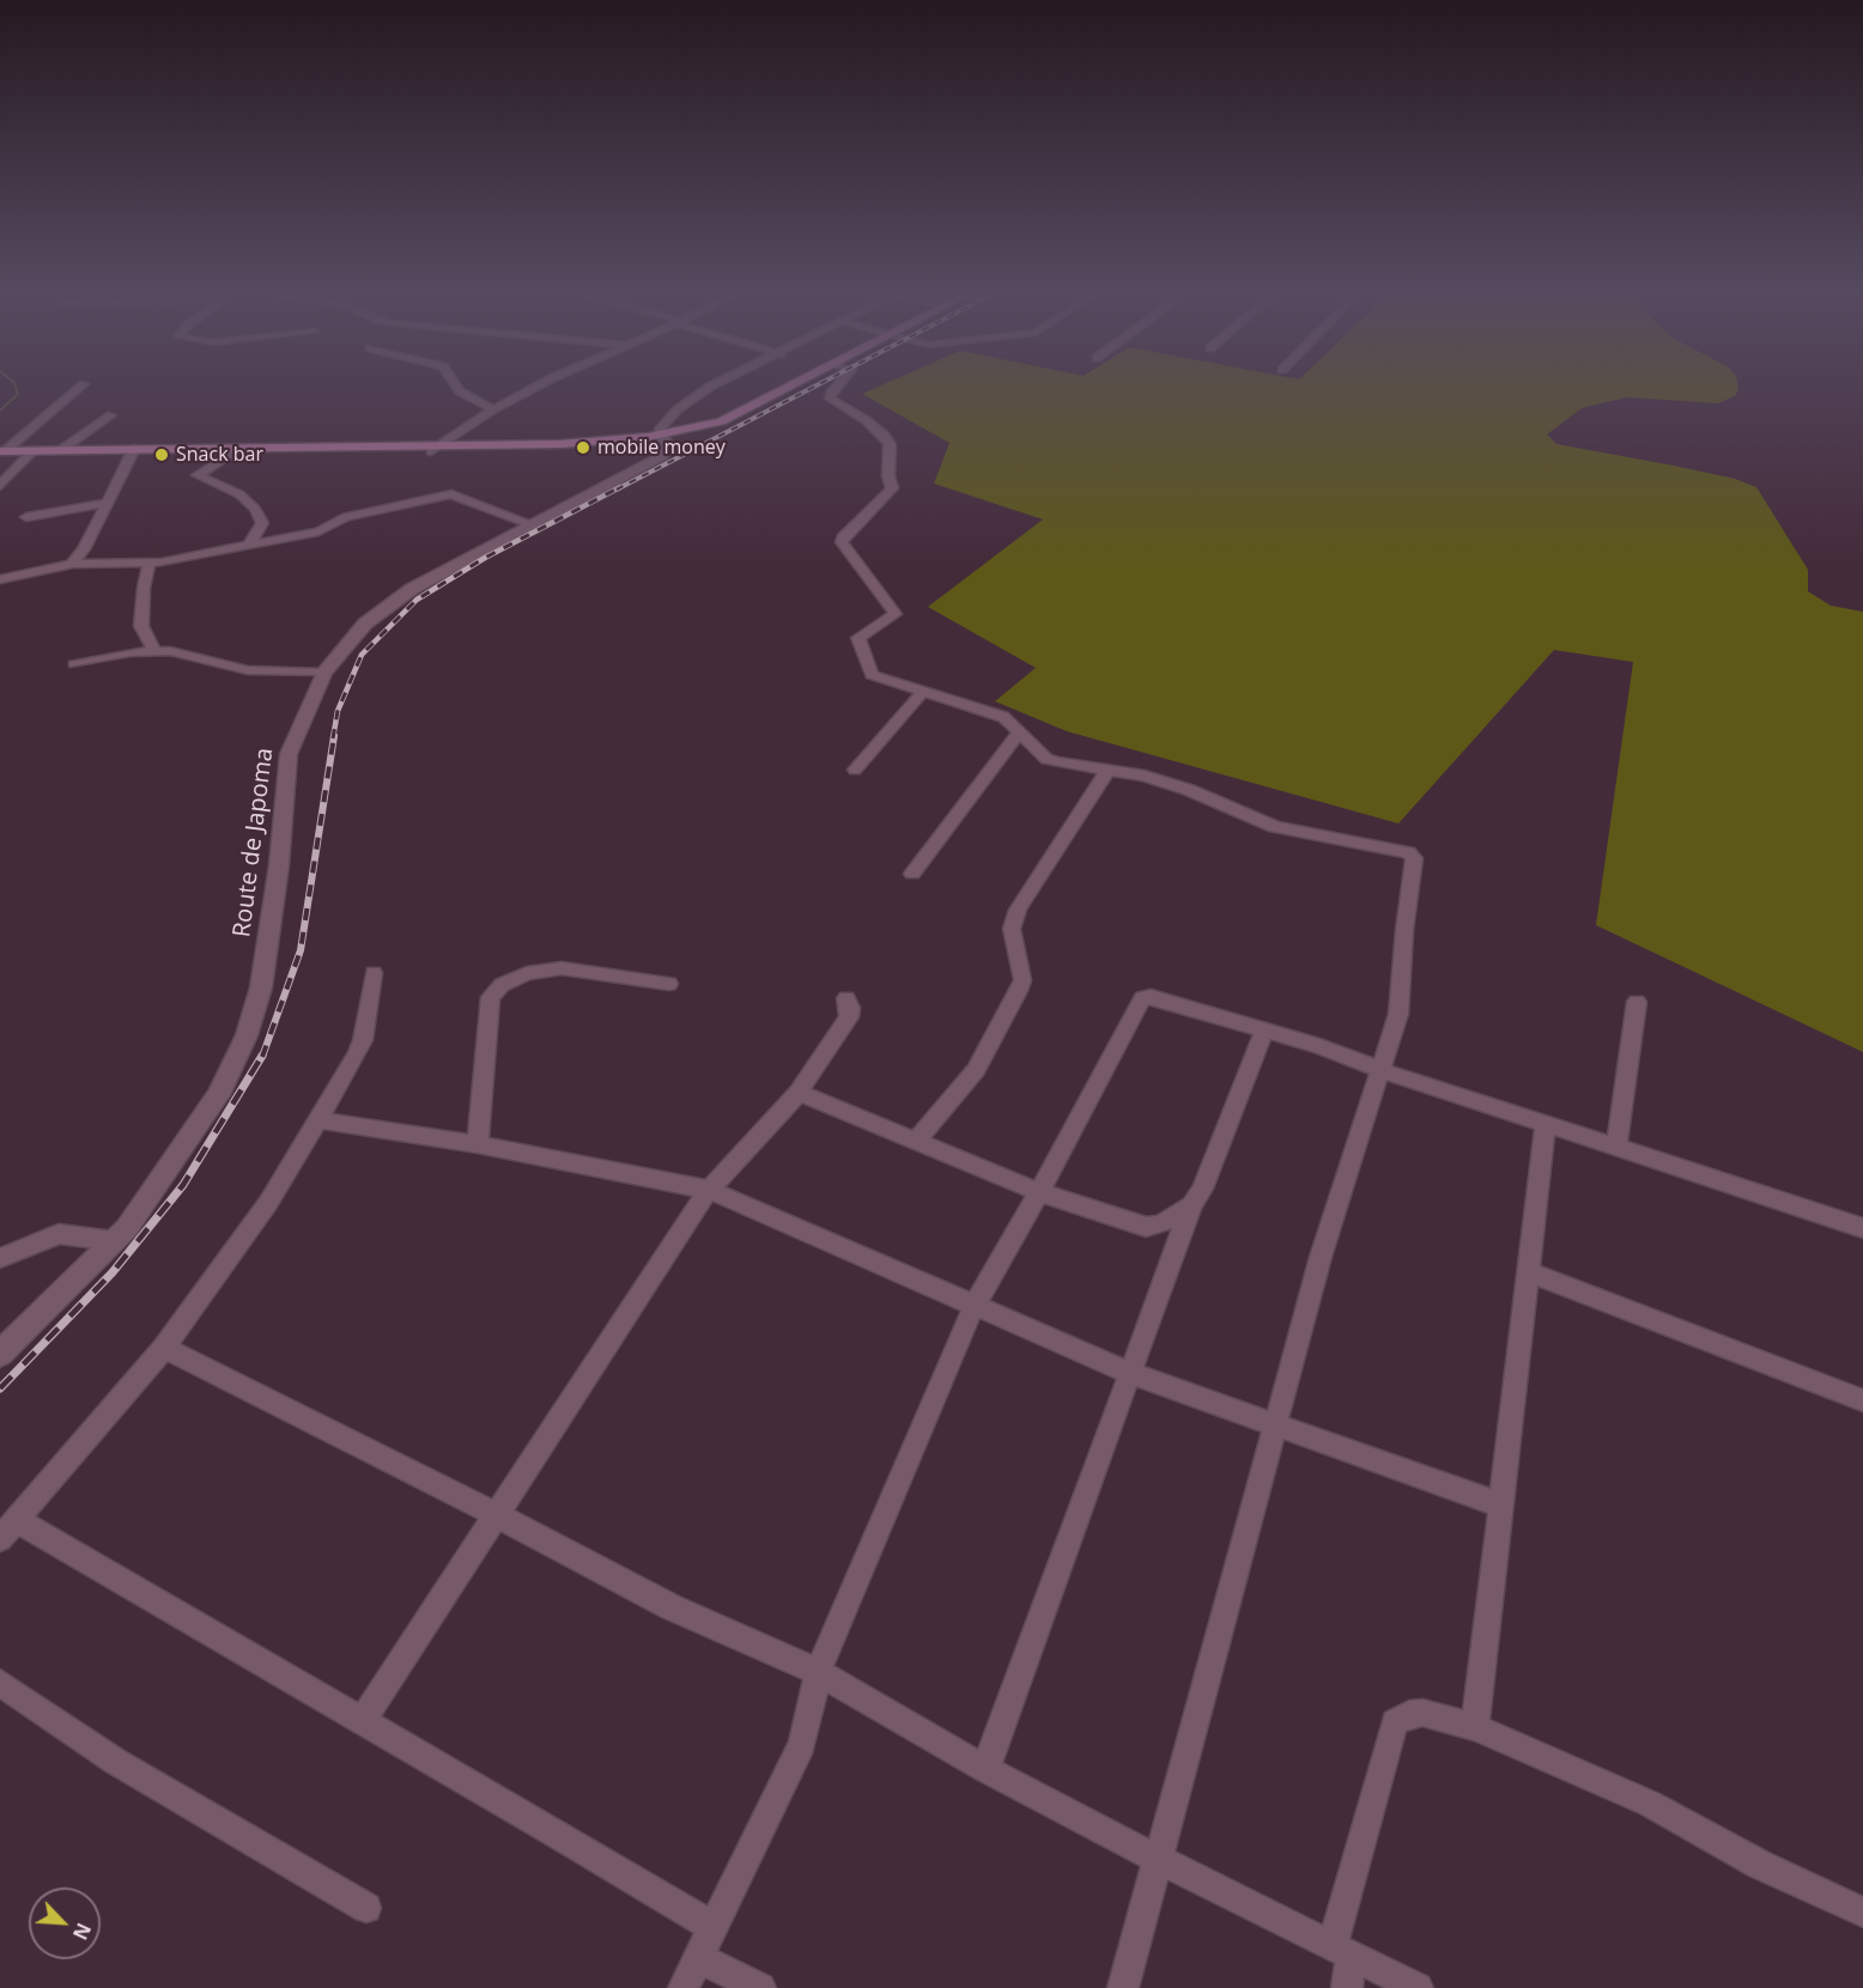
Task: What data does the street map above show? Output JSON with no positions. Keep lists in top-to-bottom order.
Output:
{
  "streets": {
    "street": ["Route de Japoma"]
  },
  "places": ["mobile money", "Snack bar"],
  "north": "bottom right"
}
